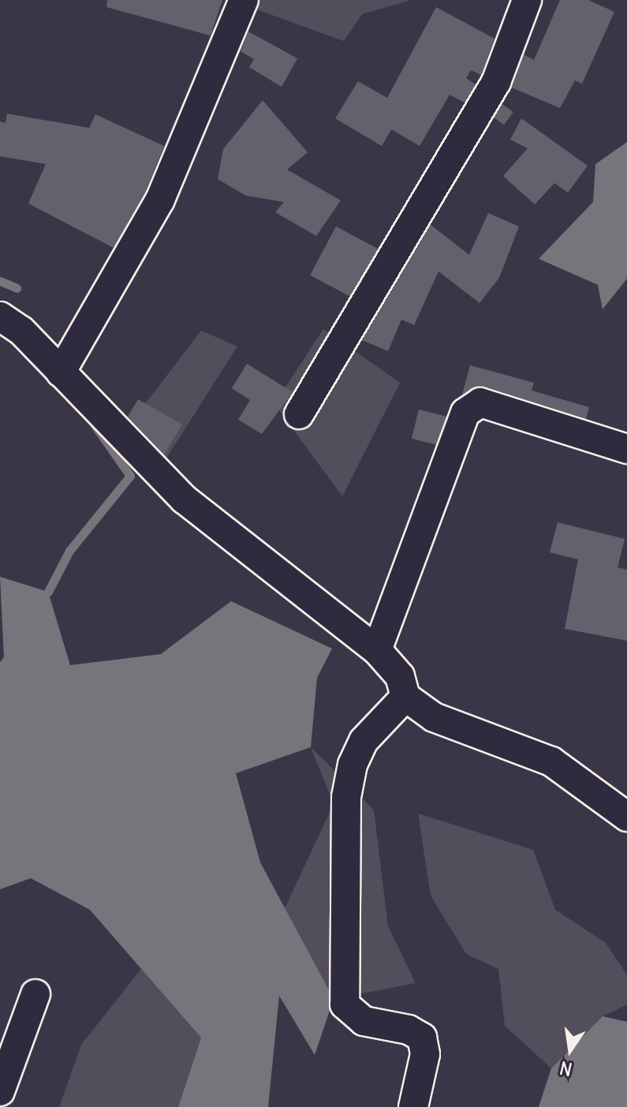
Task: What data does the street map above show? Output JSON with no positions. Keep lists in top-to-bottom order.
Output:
{
  "north": "bottom"
}
